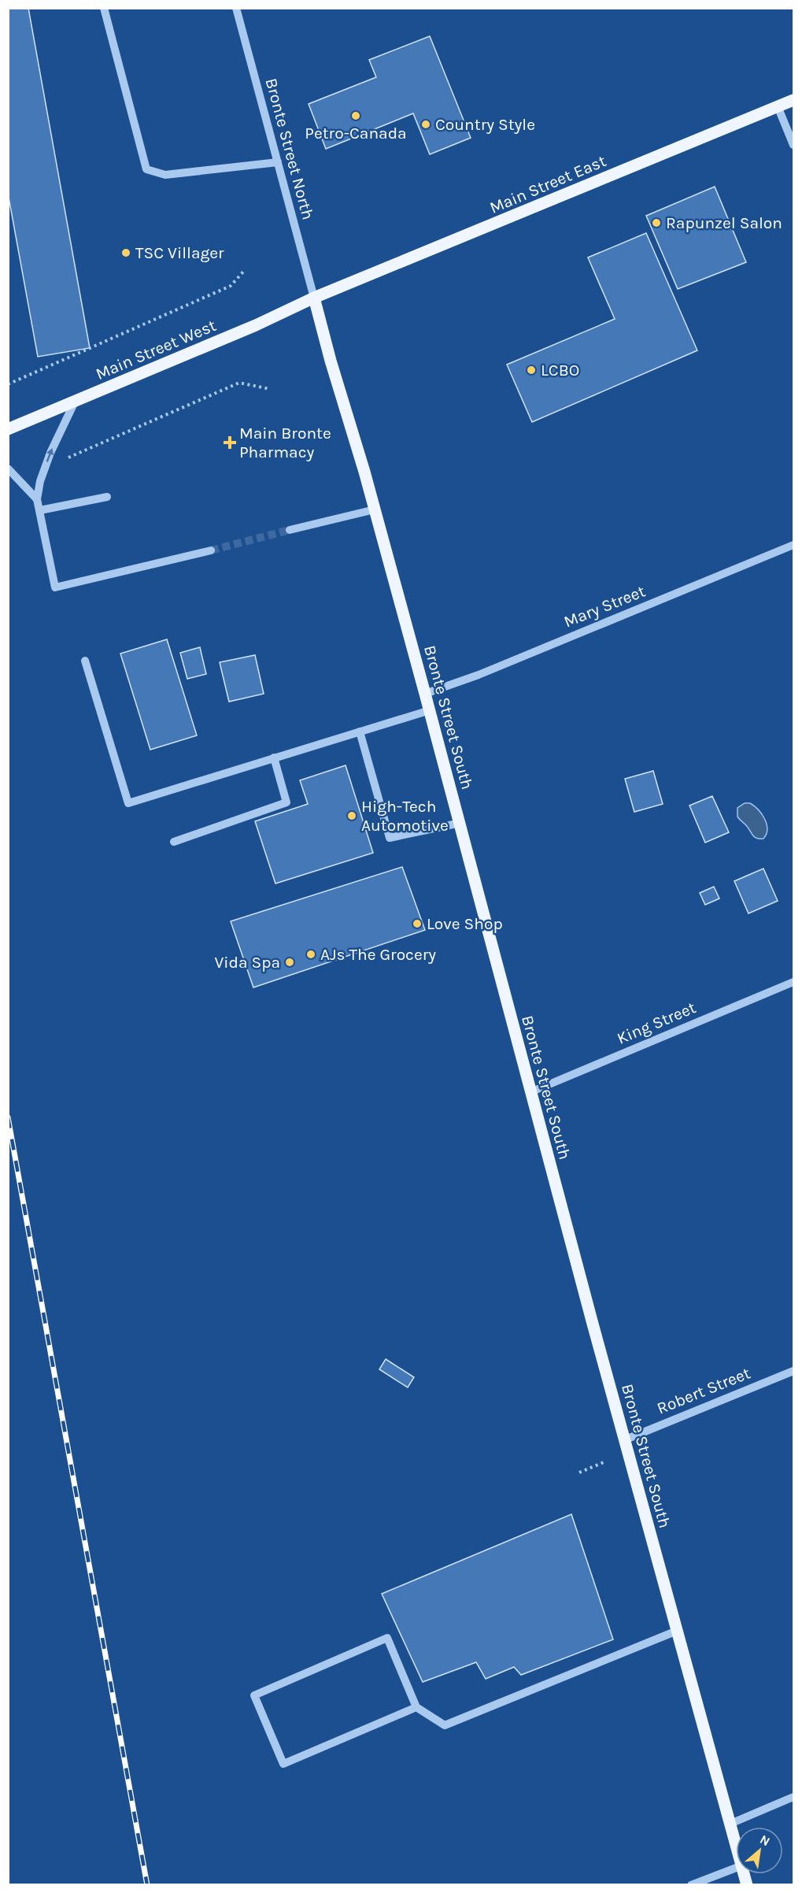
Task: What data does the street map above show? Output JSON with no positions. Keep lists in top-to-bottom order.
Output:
{
  "streets": {
    "main road": ["Main Street East", "Main Street West", "Bronte Street South"],
    "street": [
      "Bronte Street North",
      "Mary Street",
      "King Street",
      "Robert Street"
    ]
  },
  "crossings": [
    ["Bronte Street North", "Main Street East"],
    ["Bronte Street North", "Main Street West"],
    ["Bronte Street North", "Bronte Street South"],
    ["Main Street East", "Main Street West"],
    ["Main Street East", "Bronte Street South"],
    ["Main Street West", "Bronte Street South"],
    ["Mary Street", "Bronte Street South"],
    ["Bronte Street South", "King Street"],
    ["Bronte Street South", "Robert Street"]
  ],
  "places": {
    "other": [
      "Petro-Canada",
      "Country Style",
      "Rapunzel Salon",
      "TSC Villager",
      "LCBO",
      "High-Tech Automotive",
      "Love Shop",
      "AJs The Grocery",
      "Vida Spa"
    ],
    "health": ["Main Bronte Pharmacy"]
  },
  "north": "top right"
}
